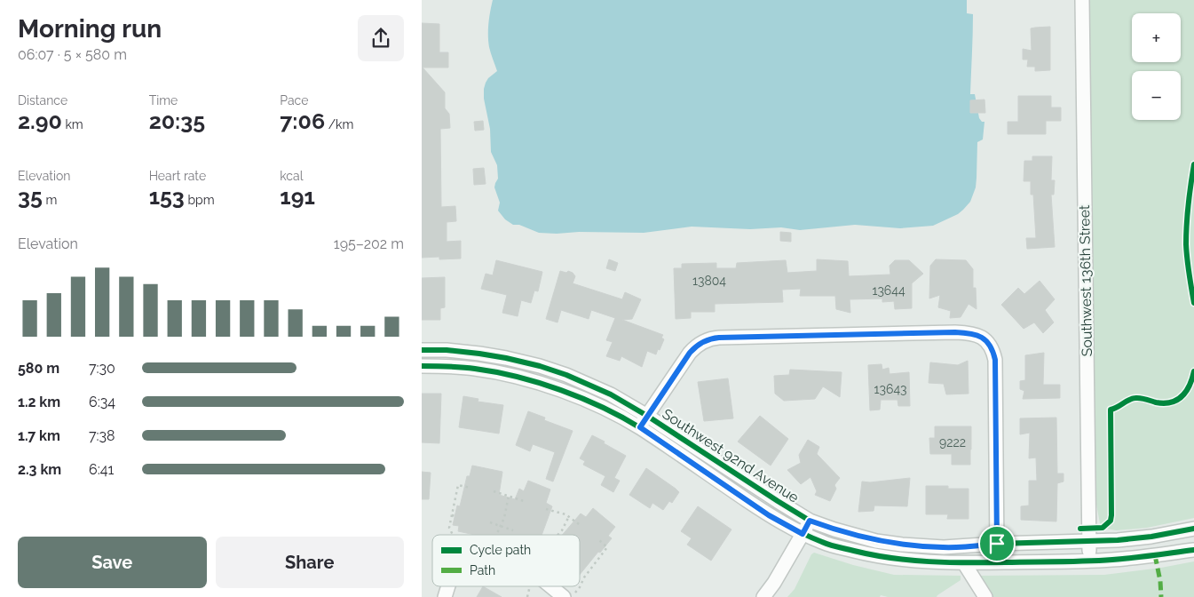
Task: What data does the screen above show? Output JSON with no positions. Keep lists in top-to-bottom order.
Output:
{
  "streets": {
    "street": ["Southwest 136th Street", "Southwest 92nd Avenue"]
  },
  "crossings": [
    ["Southwest 136th Street", "Southwest 92nd Avenue"]
  ],
  "house_numbers": [
    "13804",
    "13644",
    "13643",
    "9222"
  ],
  "legend": ["Cycle path", "Path"],
  "page": {
    "heading": ["Morning run", "06:07 · 5 × 580 m"],
    "map_buttons": ["+", "−"],
    "stats": [
      ["Distance", "2.90 km"],
      ["Time", "20:35"],
      ["Pace", "7:06 /km"],
      ["Elevation", "35 m"],
      ["Heart rate", "153 bpm"],
      ["kcal", "191"]
    ],
    "chart": ["Elevation", "195–202 m"],
    "list": [
      {
        "name": "580 m",
        "note": "7:30"
      },
      {
        "name": "1.2 km",
        "note": "6:34"
      },
      {
        "name": "1.7 km",
        "note": "7:38"
      },
      {
        "name": "2.3 km",
        "note": "6:41"
      }
    ],
    "buttons": ["Save", "Share"]
  }
}
